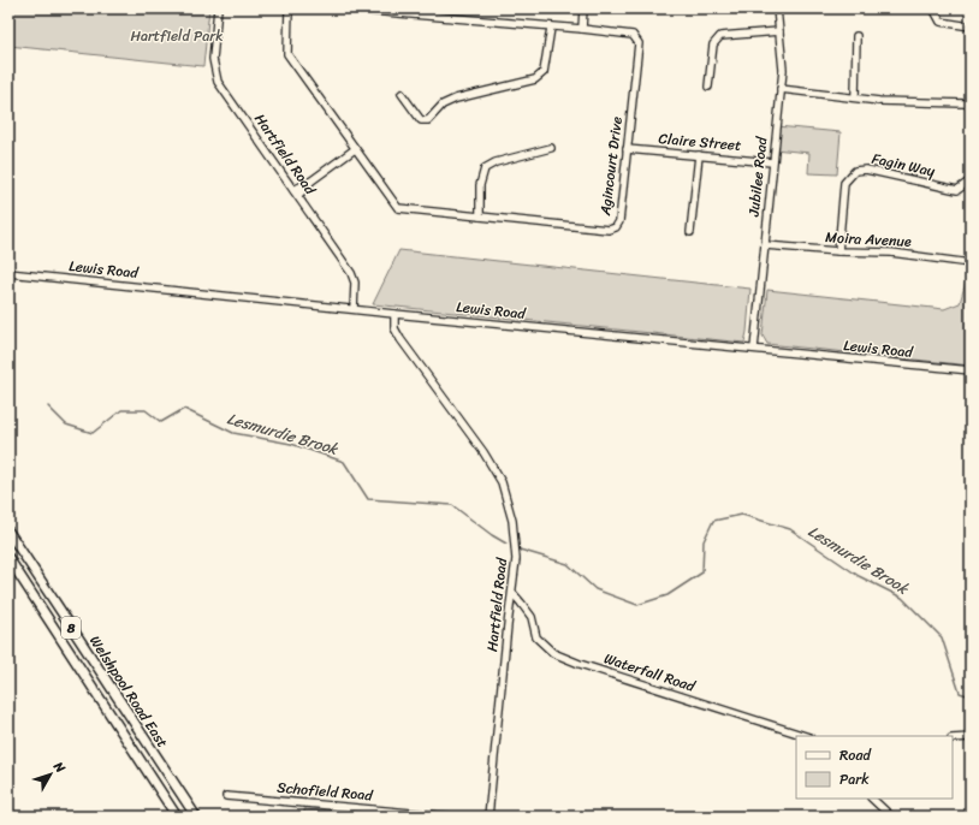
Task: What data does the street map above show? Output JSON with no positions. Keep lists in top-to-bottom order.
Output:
{
  "streets": {
    "main road": ["8", "Welshpool Road East"],
    "street": [
      "Claire Street",
      "Hartfield Road",
      "Fagin Way",
      "Agincourt Drive",
      "Jubilee Road",
      "Moira Avenue",
      "Lewis Road",
      "Waterfall Road",
      "Schofield Road"
    ]
  },
  "crossings": [
    ["Claire Street", "Agincourt Drive"],
    ["Claire Street", "Jubilee Road"],
    ["Hartfield Road", "Lewis Road"],
    ["Hartfield Road", "Waterfall Road"],
    ["Fagin Way", "Moira Avenue"],
    ["Jubilee Road", "Moira Avenue"],
    ["Jubilee Road", "Lewis Road"]
  ],
  "water": ["Lesmurdie Brook"],
  "parks": ["Hartfield Park"],
  "legend": ["Road", "Park"],
  "north": "top right"
}
